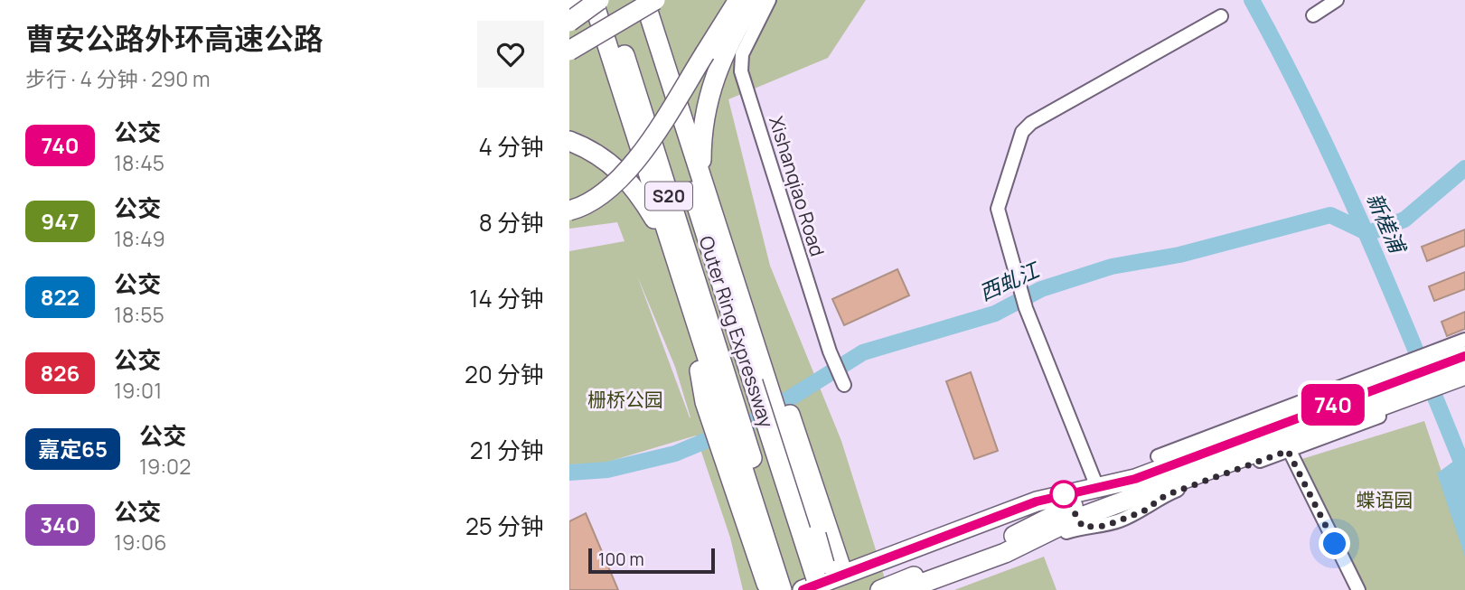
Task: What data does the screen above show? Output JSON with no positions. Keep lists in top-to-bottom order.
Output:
{
  "streets": {
    "highway": ["S20", "Outer Ring Expressway"],
    "street": ["Xishanqiao Road"]
  },
  "water": ["新槎浦", "西虬江"],
  "parks": ["栅桥公园", "蝶语园"],
  "lines": ["bus line 740"],
  "scale_bar": "100 m",
  "page": {
    "heading": ["曹安公路外环高速公路", "步行 · 4 分钟 · 290 m"],
    "on_map": "740",
    "list": [
      {
        "mark": "740",
        "name": "公交",
        "note": "18:45",
        "value": "4 分钟"
      },
      {
        "mark": "947",
        "name": "公交",
        "note": "18:49",
        "value": "8 分钟"
      },
      {
        "mark": "822",
        "name": "公交",
        "note": "18:55",
        "value": "14 分钟"
      },
      {
        "mark": "826",
        "name": "公交",
        "note": "19:01",
        "value": "20 分钟"
      },
      {
        "mark": "嘉定65",
        "name": "公交",
        "note": "19:02",
        "value": "21 分钟"
      },
      {
        "mark": "340",
        "name": "公交",
        "note": "19:06",
        "value": "25 分钟"
      }
    ],
    "scale": "100 m"
  }
}
